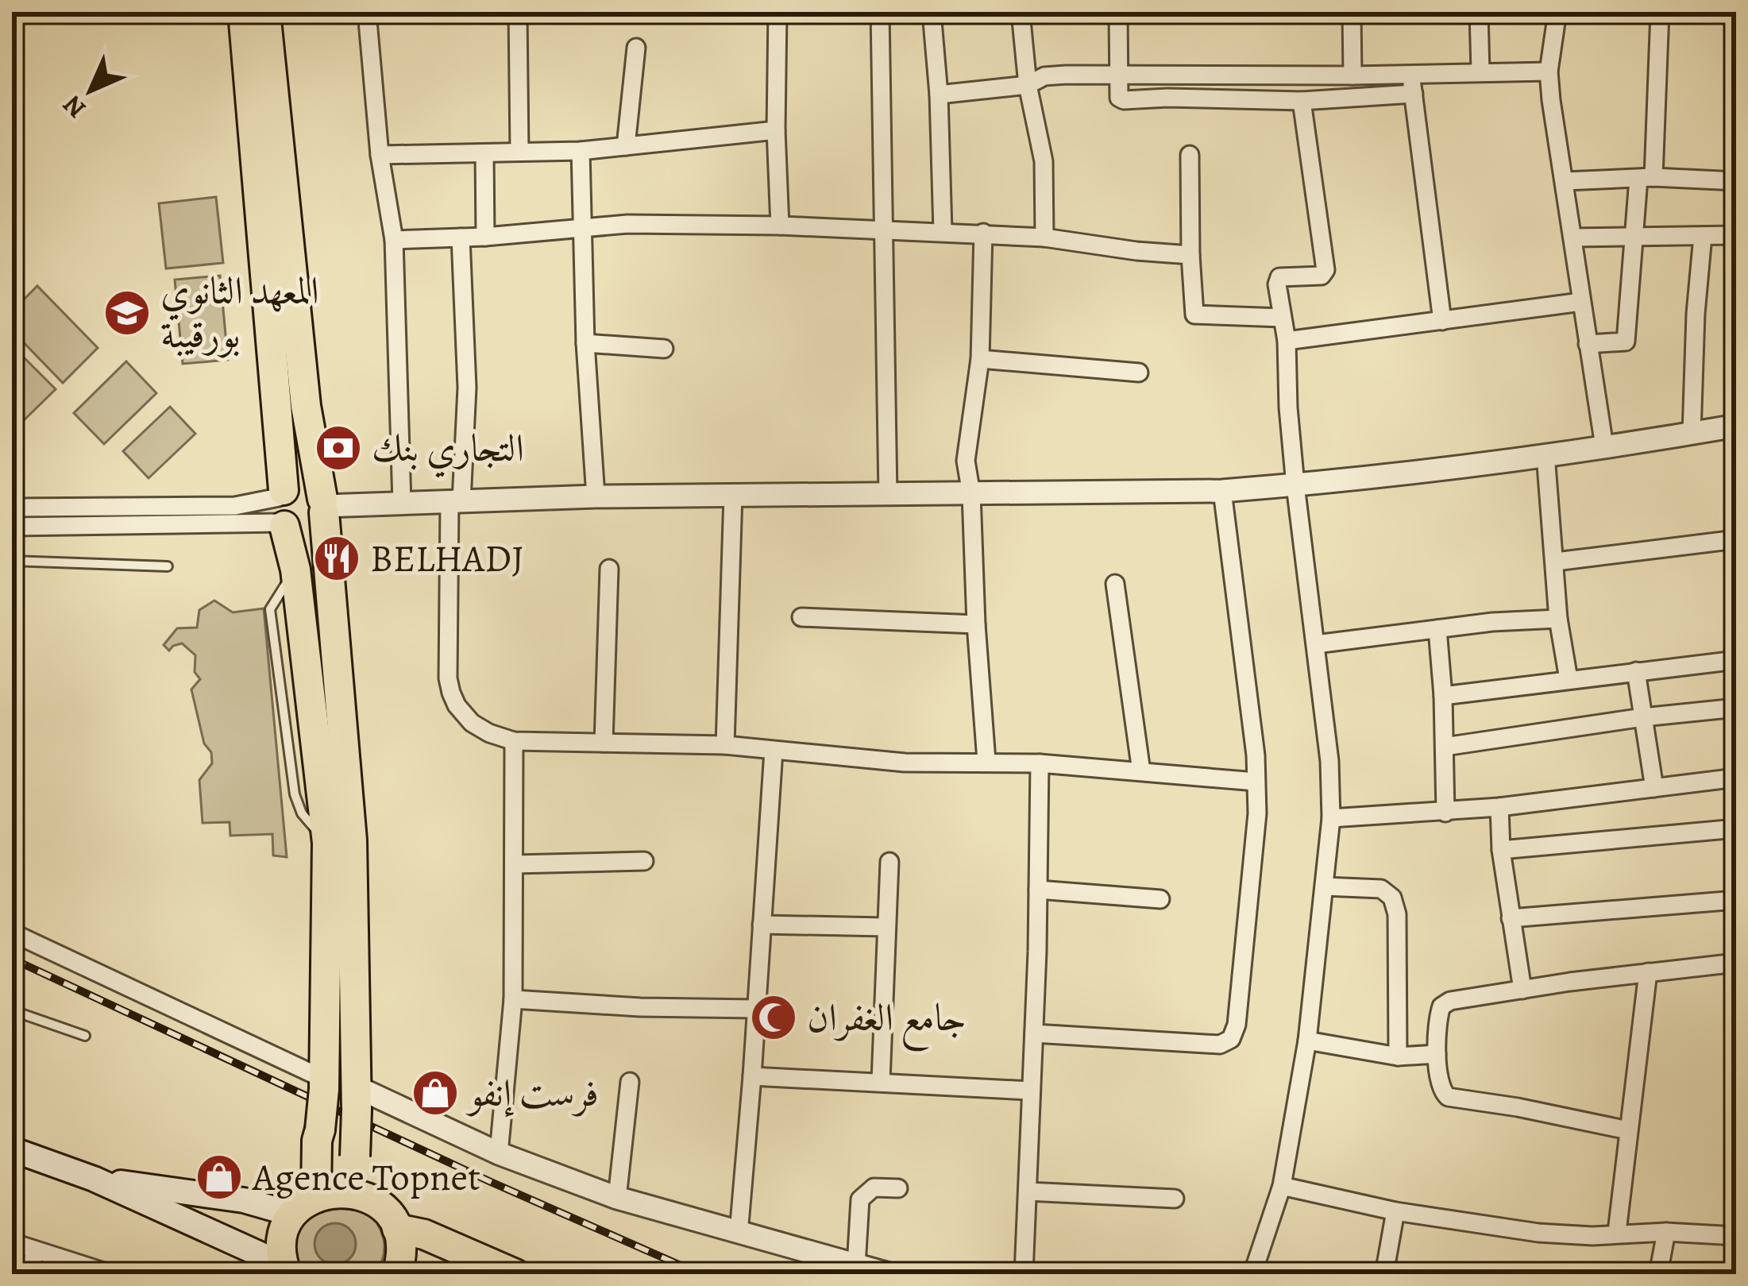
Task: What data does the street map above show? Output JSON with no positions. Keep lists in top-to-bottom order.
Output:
{
  "places": {
    "school or university": ["المعهد الثانوي بورقيبة"],
    "bank": ["التجاري بنك"],
    "restaurant": ["BELHADJ"],
    "mosque": ["جامع الغفران"],
    "shop": ["فرست إنفو", "Agence Topnet"]
  },
  "north": "bottom left"
}
